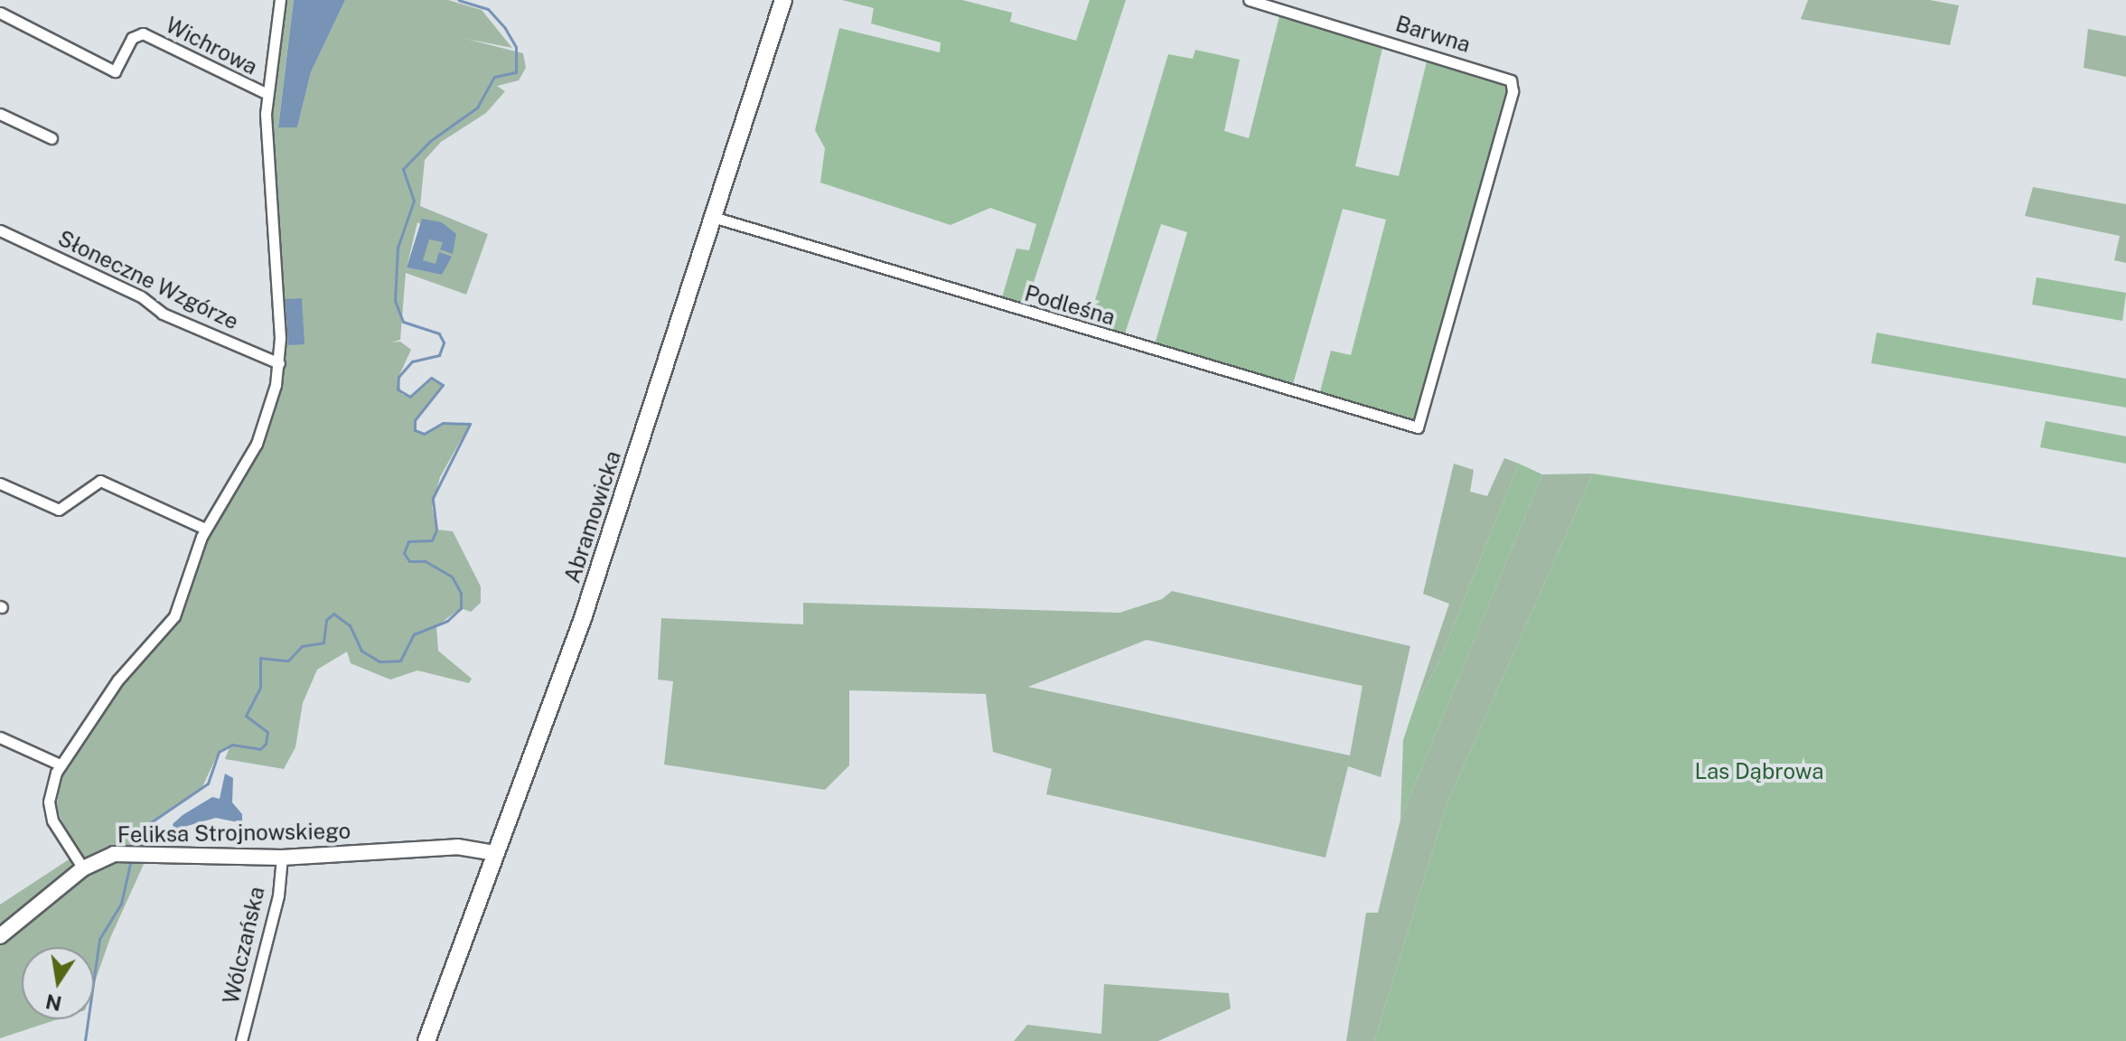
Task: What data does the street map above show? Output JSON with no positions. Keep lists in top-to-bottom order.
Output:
{
  "streets": {
    "main road": ["Abramowicka"],
    "street": [
      "Barwna",
      "Wichrowa",
      "Słoneczne Wzgórze",
      "Podleśna",
      "Feliksa Strojnowskiego",
      "Wólczańska"
    ]
  },
  "crossings": [
    ["Barwna", "Podleśna"],
    ["Podleśna", "Abramowicka"],
    ["Abramowicka", "Feliksa Strojnowskiego"],
    ["Feliksa Strojnowskiego", "Wólczańska"]
  ],
  "parks": ["Las Dąbrowa"],
  "north": "bottom"
}
